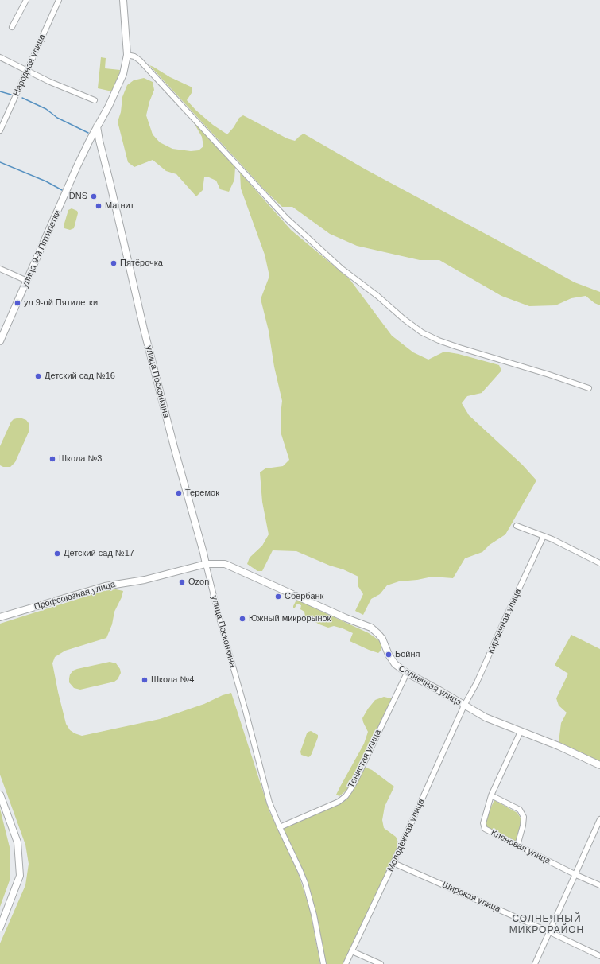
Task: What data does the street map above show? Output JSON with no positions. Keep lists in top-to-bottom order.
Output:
{
  "streets": {
    "street": [
      "Народная улица",
      "улица 9-й Пятилетки",
      "улица Посконкина",
      "Профсоюзная улица",
      "Кирпичная улица",
      "Солнечная улица",
      "Тенистая улица",
      "Молодёжная улица",
      "Кленовая улица",
      "Широкая улица"
    ]
  },
  "crossings": [
    ["улица 9-й Пятилетки", "улица Посконкина"],
    ["улица Посконкина", "Профсоюзная улица"],
    ["улица Посконкина", "Солнечная улица"],
    ["улица Посконкина", "Тенистая улица"],
    ["Профсоюзная улица", "Солнечная улица"],
    ["Кирпичная улица", "Солнечная улица"],
    ["Кирпичная улица", "Молодёжная улица"],
    ["Солнечная улица", "Тенистая улица"],
    ["Солнечная улица", "Молодёжная улица"],
    ["Солнечная улица", "Кленовая улица"],
    ["Молодёжная улица", "Широкая улица"]
  ],
  "districts": ["СОЛНЕЧНЫЙ МИКРОРАЙОН"],
  "places": [
    "DNS",
    "Магнит",
    "Пятёрочка",
    "ул 9-ой Пятилетки",
    "Детский сад №16",
    "Школа №3",
    "Теремок",
    "Детский сад №17",
    "Ozon",
    "Сбербанк",
    "Южный микрорынок",
    "Бойня",
    "Школа №4"
  ]
}
